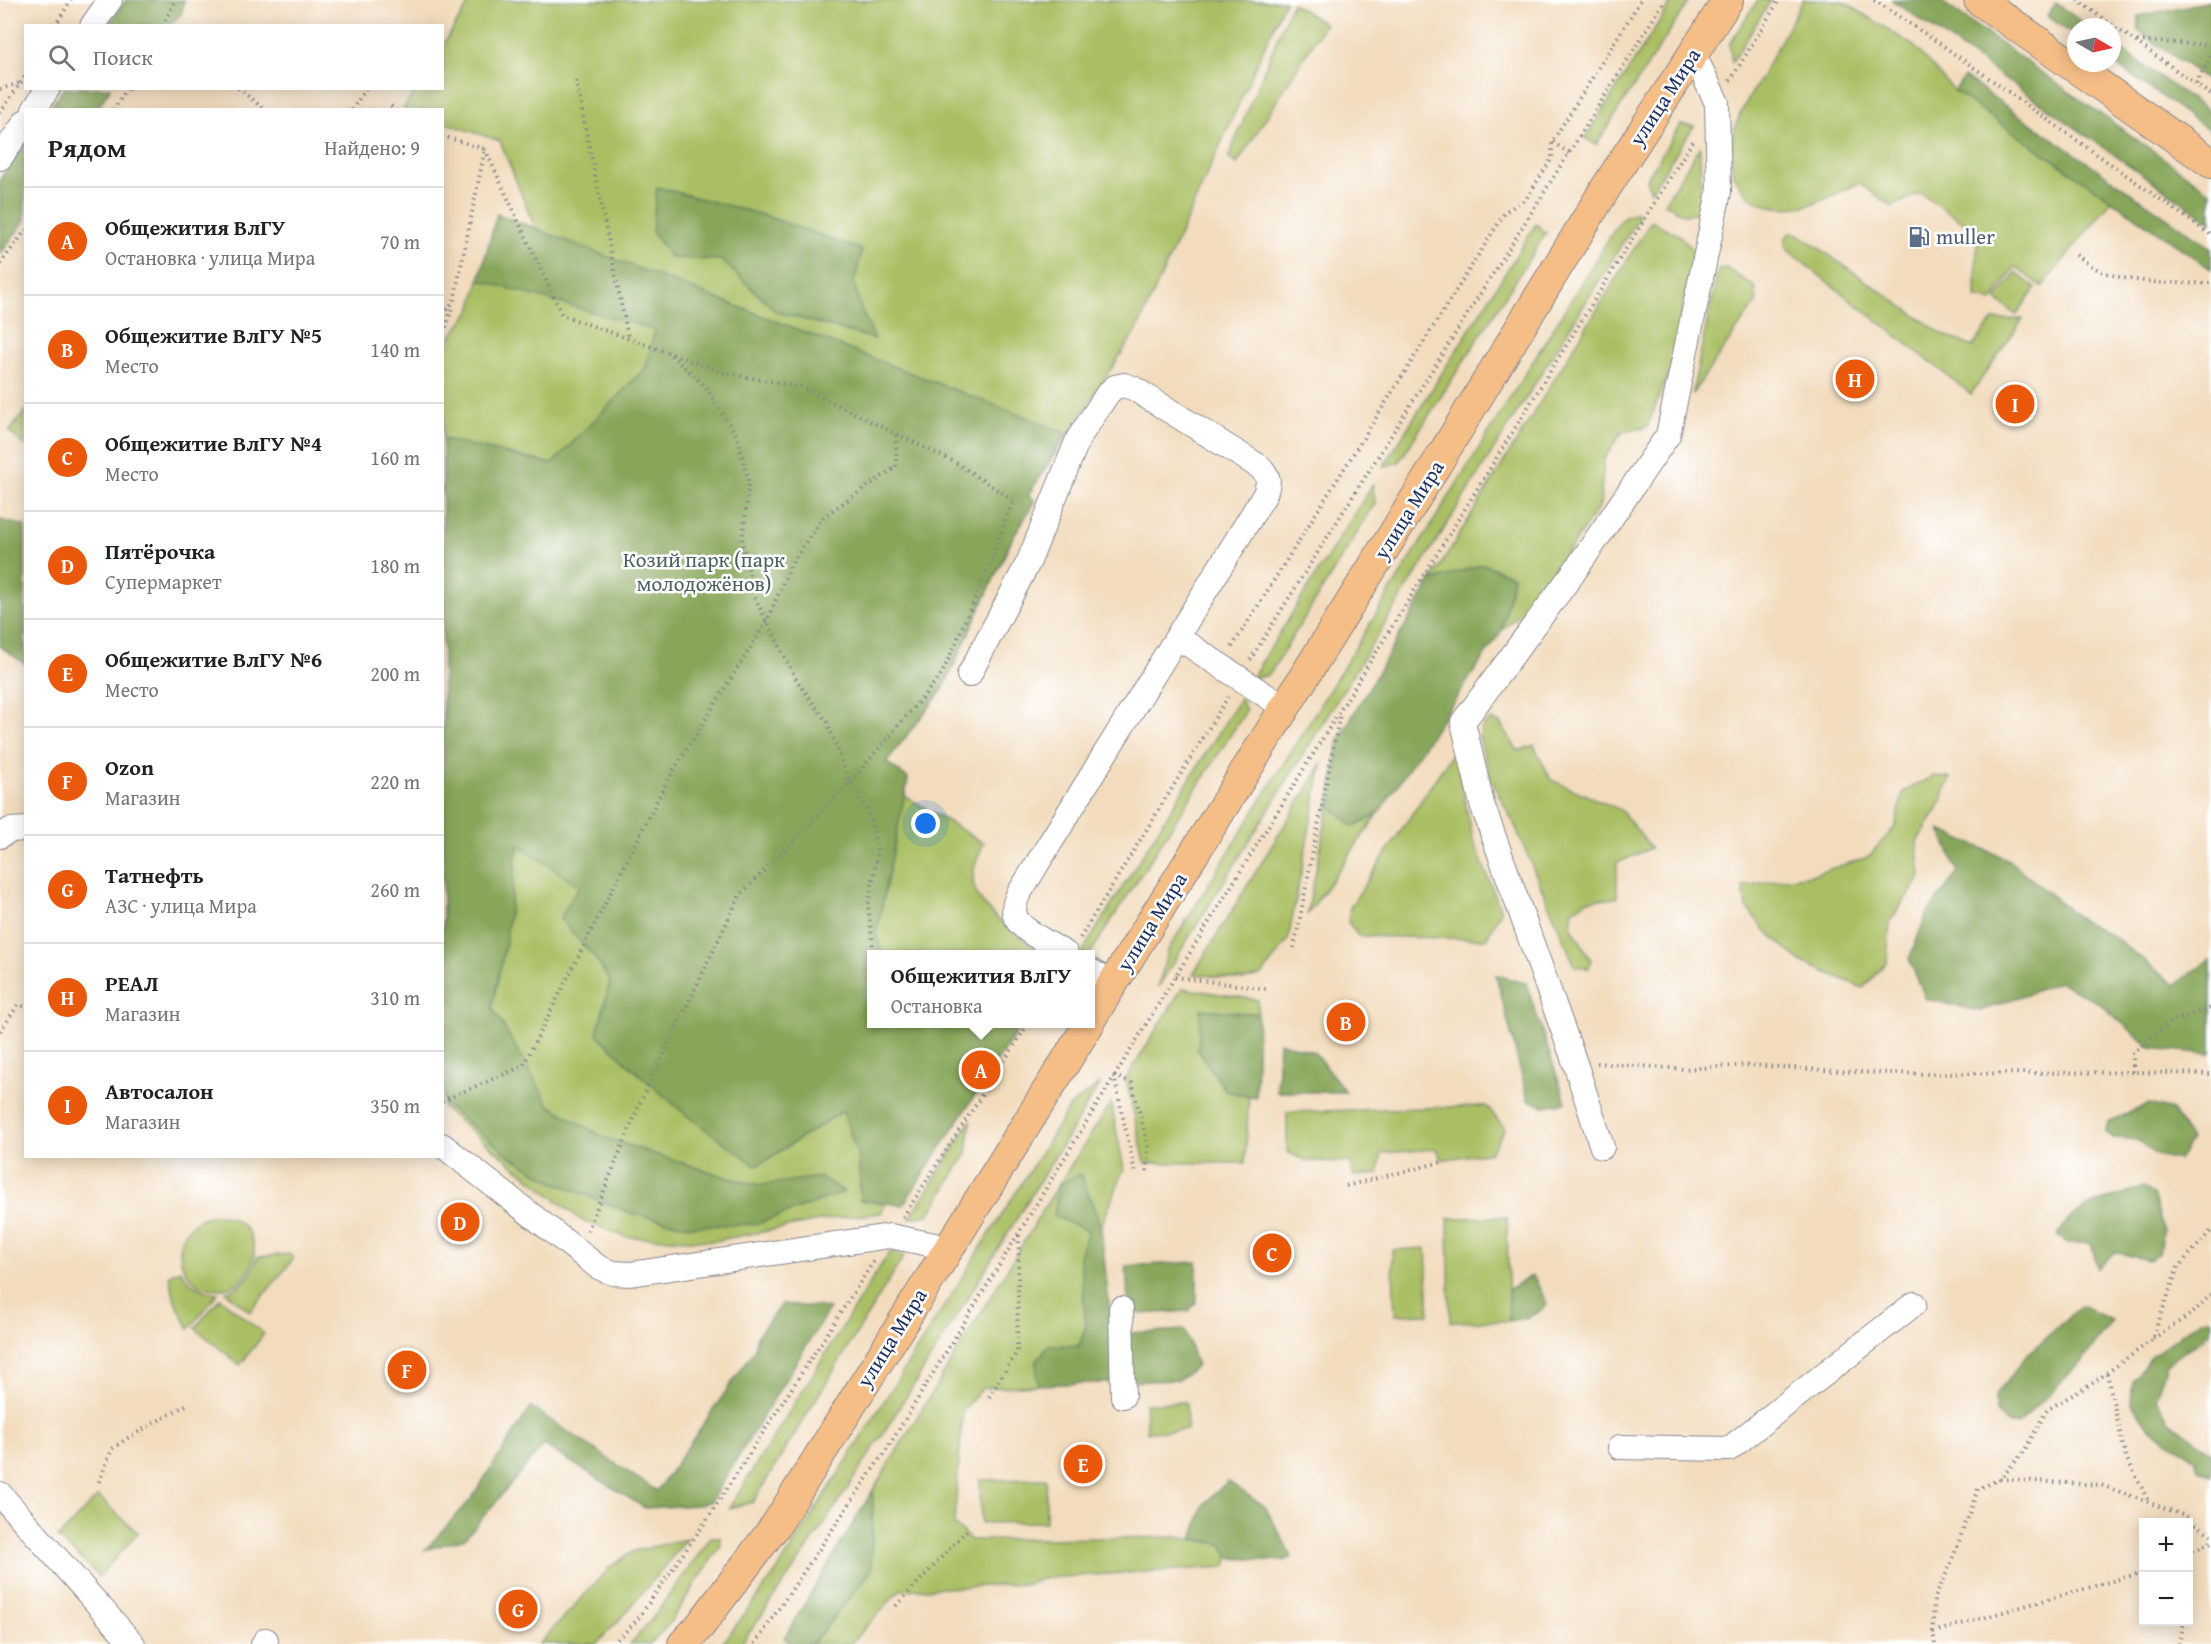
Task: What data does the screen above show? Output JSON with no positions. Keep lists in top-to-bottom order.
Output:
{
  "streets": {
    "main road": ["улица Мира"]
  },
  "parks": ["Козий парк (парк молодожёнов)"],
  "places": {
    "fuel station": ["muller"]
  },
  "north": "right",
  "page": {
    "search": "Поиск",
    "heading": ["Рядом", "Найдено: 9"],
    "list": [
      {
        "mark": "A",
        "name": "Общежития ВлГУ",
        "note": "Остановка · улица Мира",
        "value": "70 m"
      },
      {
        "mark": "B",
        "name": "Общежитие ВлГУ №5",
        "note": "Место",
        "value": "140 m"
      },
      {
        "mark": "C",
        "name": "Общежитие ВлГУ №4",
        "note": "Место",
        "value": "160 m"
      },
      {
        "mark": "D",
        "name": "Пятёрочка",
        "note": "Супермаркет",
        "value": "180 m"
      },
      {
        "mark": "E",
        "name": "Общежитие ВлГУ №6",
        "note": "Место",
        "value": "200 m"
      },
      {
        "mark": "F",
        "name": "Ozon",
        "note": "Магазин",
        "value": "220 m"
      },
      {
        "mark": "G",
        "name": "Татнефть",
        "note": "АЗС · улица Мира",
        "value": "260 m"
      },
      {
        "mark": "H",
        "name": "РЕАЛ",
        "note": "Магазин",
        "value": "310 m"
      },
      {
        "mark": "I",
        "name": "Автосалон",
        "note": "Магазин",
        "value": "350 m"
      }
    ],
    "pins": [
      "H",
      "I",
      "B",
      "A",
      "D",
      "C",
      "F",
      "E",
      "G"
    ],
    "popup": ["Общежития ВлГУ", "Остановка"],
    "map_buttons": ["+", "−"]
  }
}
